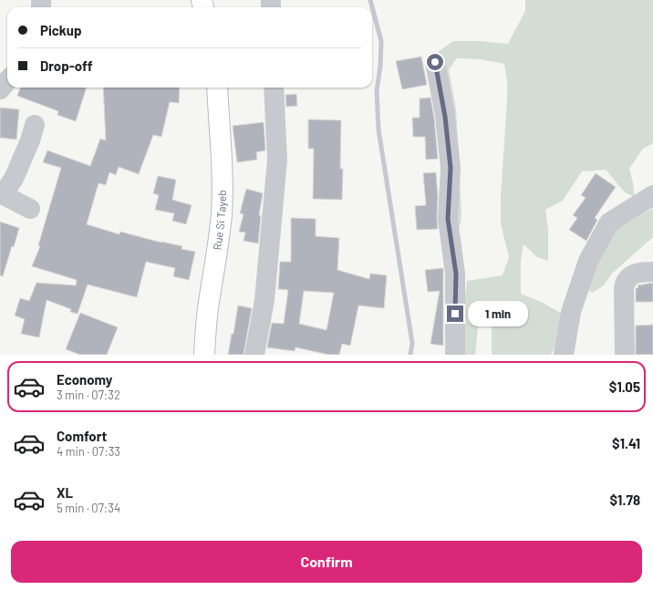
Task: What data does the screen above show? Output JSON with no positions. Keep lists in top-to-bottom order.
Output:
{
  "streets": {
    "main road": ["Rue Si Tayeb"]
  },
  "page": {
    "banner": ["Pickup", "Drop-off"],
    "bubble": "1 min",
    "list": [
      {
        "name": "Economy",
        "note": "3 min · 07:32",
        "value": "$1.05"
      },
      {
        "name": "Comfort",
        "note": "4 min · 07:33",
        "value": "$1.41"
      },
      {
        "name": "XL",
        "note": "5 min · 07:34",
        "value": "$1.78"
      }
    ],
    "buttons": "Confirm"
  }
}
